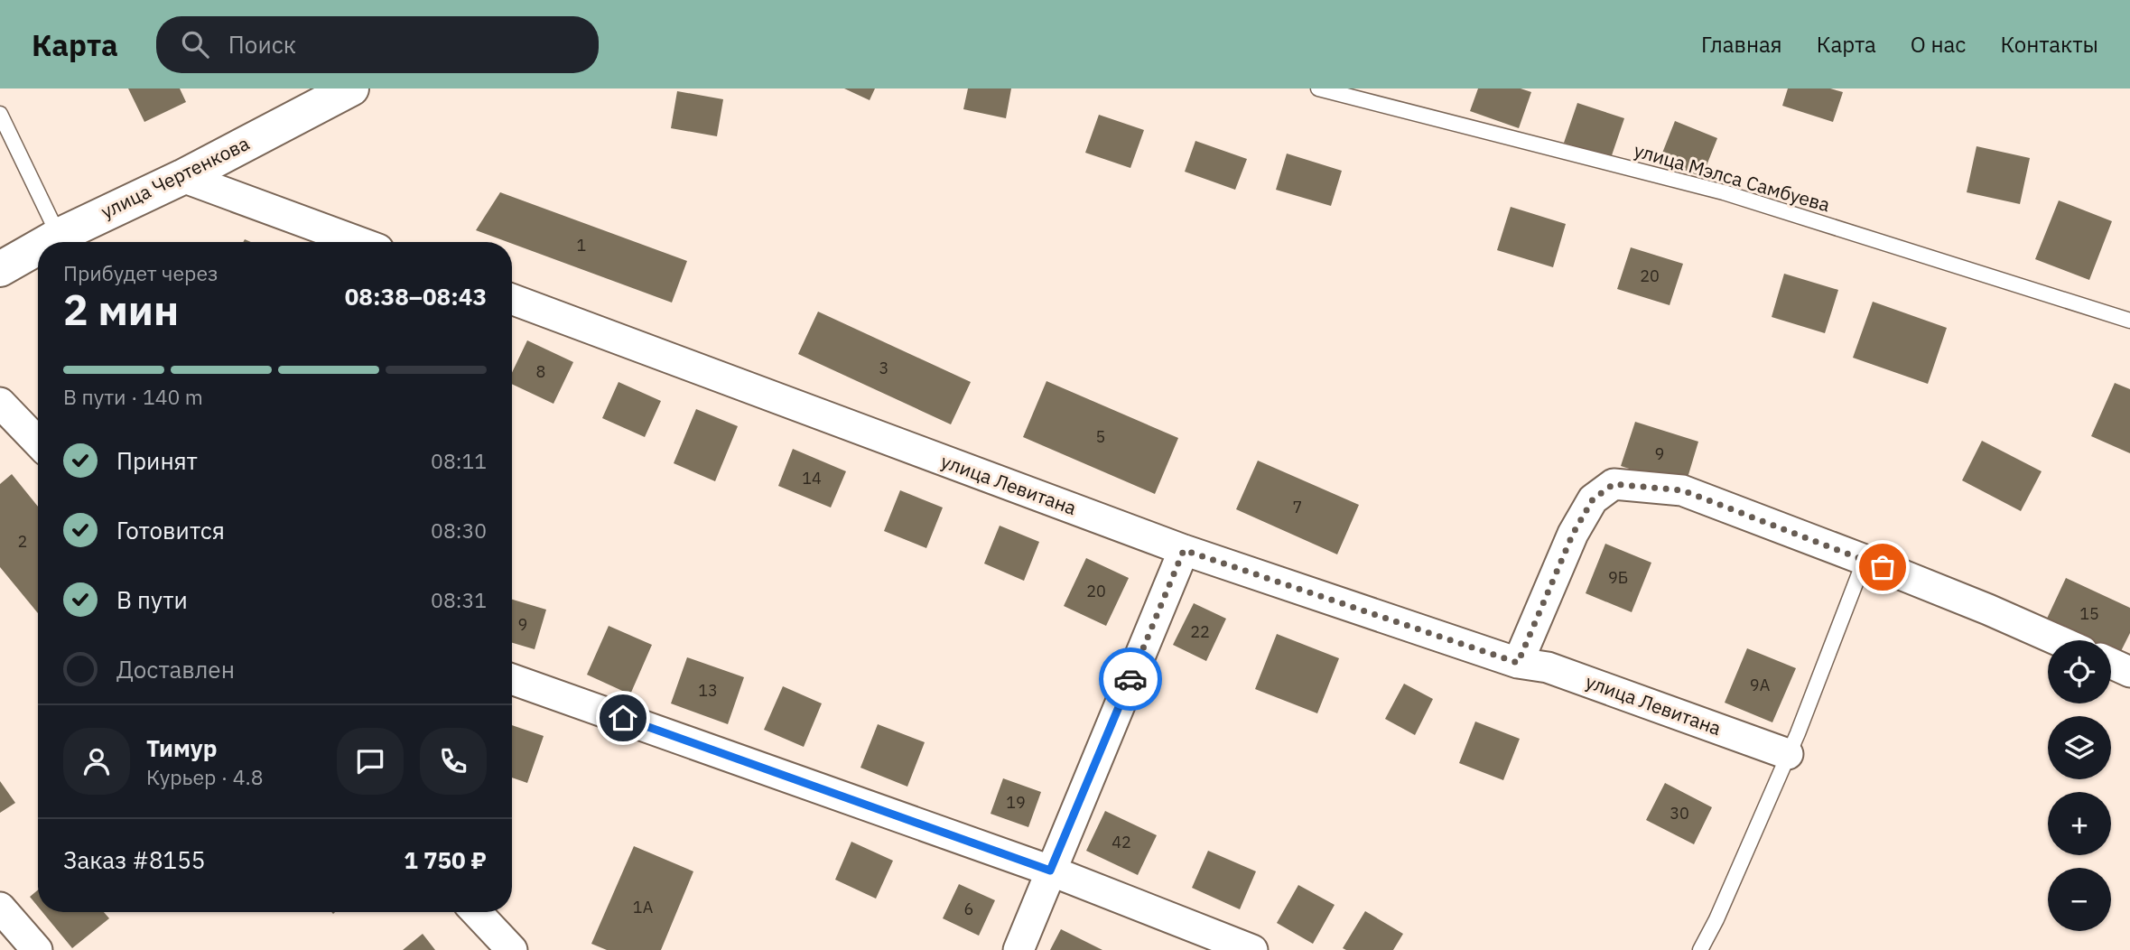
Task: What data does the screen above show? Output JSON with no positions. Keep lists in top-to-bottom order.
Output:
{
  "streets": {
    "street": ["улица Чертенкова", "улица Левитана"],
    "lane": ["улица Мэлса Самбуева"]
  },
  "house_numbers": [
    "1",
    "20",
    "3",
    "8",
    "5",
    "9",
    "14",
    "7",
    "2",
    "9Б",
    "20",
    "15",
    "9",
    "22",
    "9А",
    "13",
    "19",
    "30",
    "42",
    "1А",
    "6"
  ],
  "page": {
    "header": "Карта",
    "search": "Поиск",
    "nav": [
      "Главная",
      "Карта",
      "О нас",
      "Контакты"
    ],
    "heading": ["2 мин", "Прибудет через", "08:38–08:43"],
    "panel": [
      "Тимур",
      "Курьер · 4.8",
      "Заказ #8155",
      "1 750 ₽"
    ],
    "bar": "В пути · 140 m",
    "list": [
      ["Принят", "08:11"],
      ["Готовится", "08:30"],
      ["В пути", "08:31"],
      "Доставлен"
    ],
    "map_buttons": ["+", "−"]
  }
}
